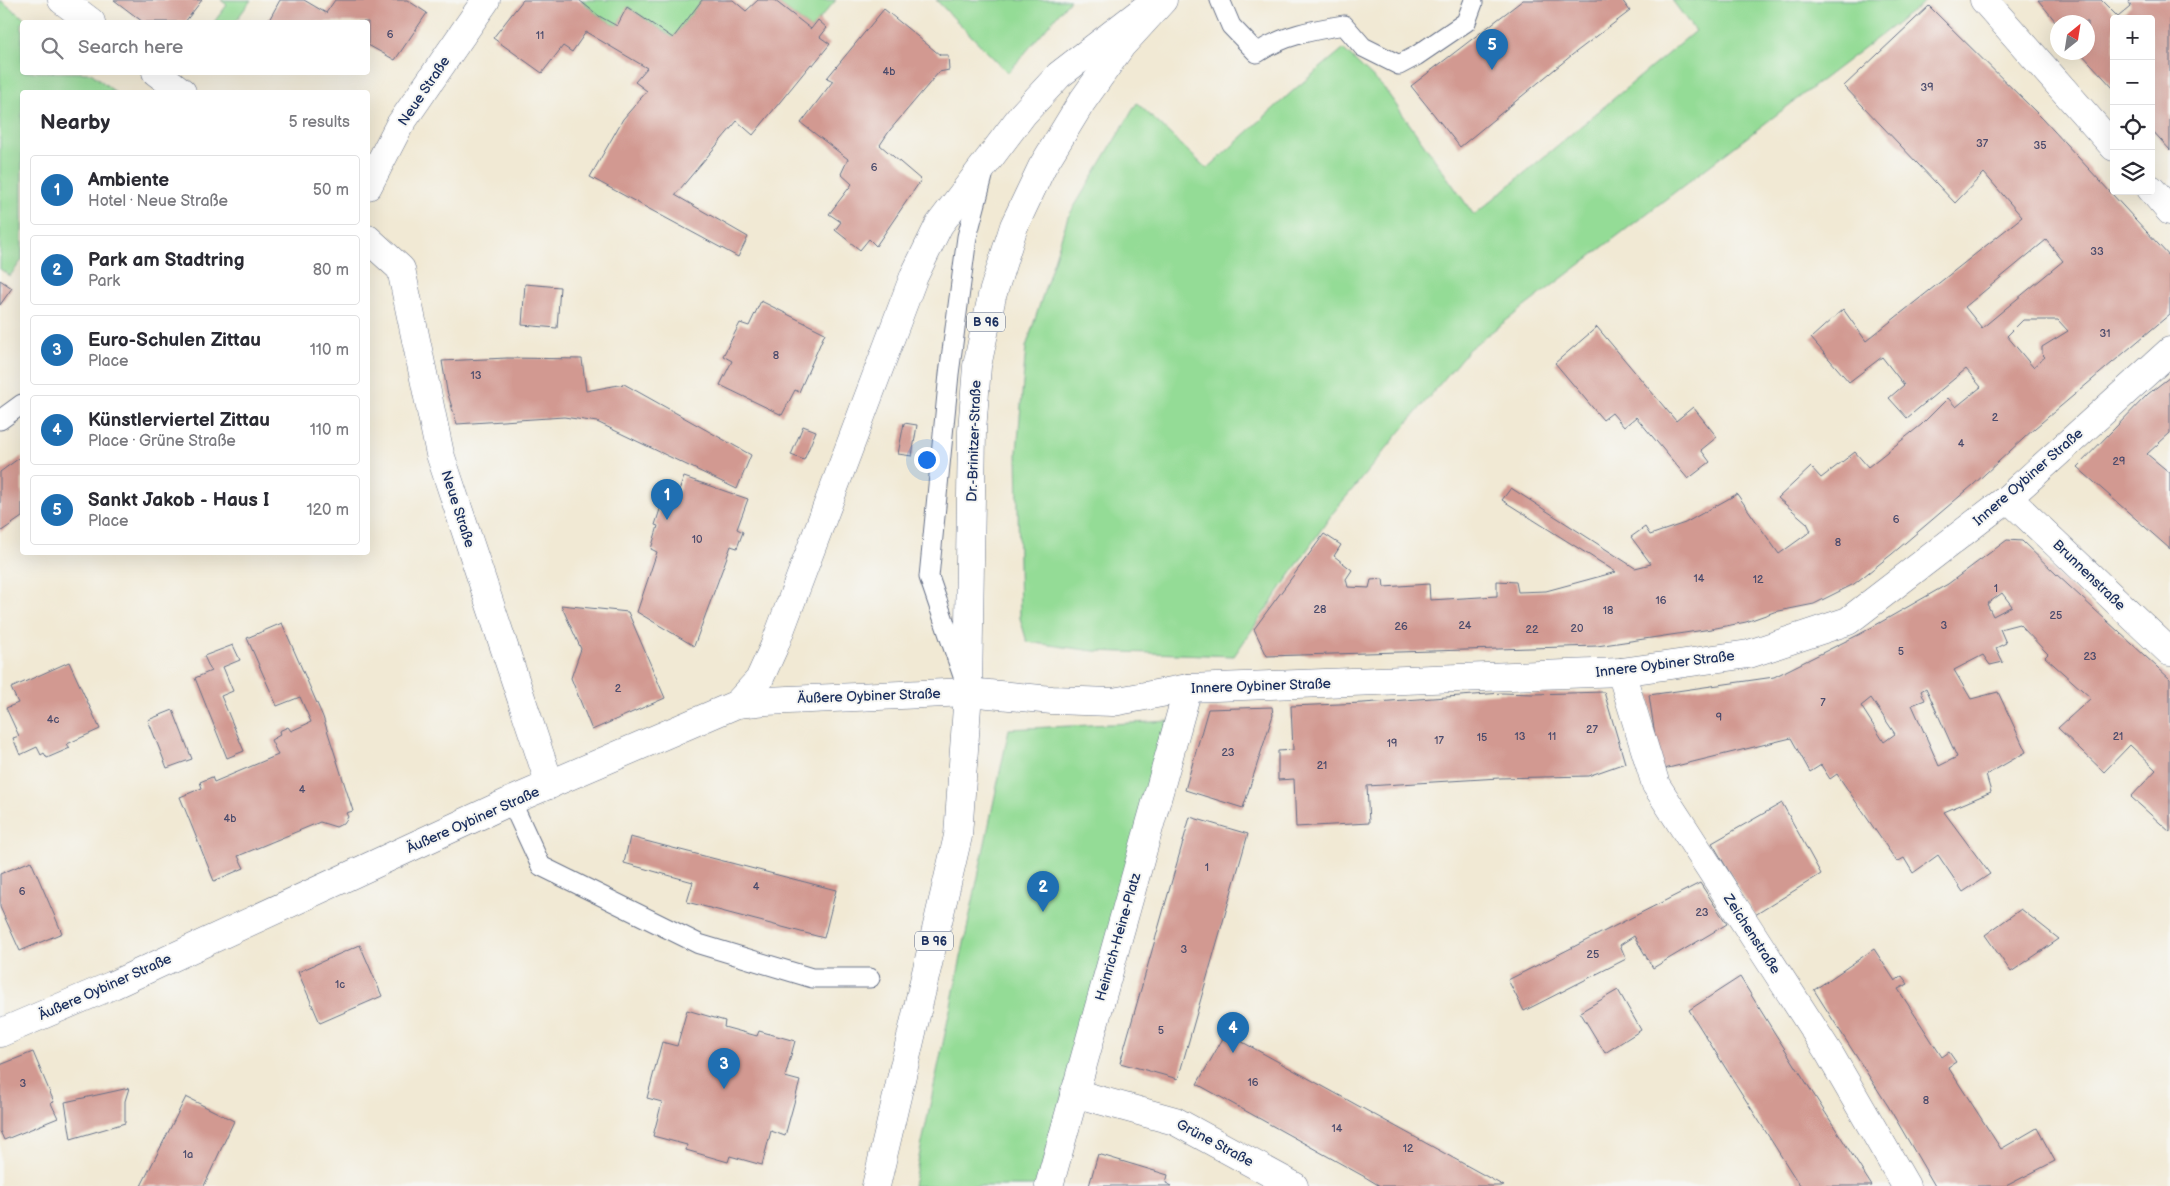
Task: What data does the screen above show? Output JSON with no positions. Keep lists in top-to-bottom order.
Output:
{
  "streets": {
    "street": [
      "Neue Straße",
      "B 96",
      "Dr.-Brinitzer-Straße",
      "Innere Oybiner Straße",
      "Brunnenstraße",
      "Äußere Oybiner Straße",
      "Zeichenstraße",
      "Heinrich-Heine-Platz",
      "Grüne Straße"
    ]
  },
  "crossings": [
    ["Neue Straße", "Äußere Oybiner Straße"],
    ["B 96", "Dr.-Brinitzer-Straße"],
    ["B 96", "Innere Oybiner Straße"],
    ["B 96", "Äußere Oybiner Straße"],
    ["Dr.-Brinitzer-Straße", "Innere Oybiner Straße"],
    ["Dr.-Brinitzer-Straße", "Äußere Oybiner Straße"],
    ["Innere Oybiner Straße", "Brunnenstraße"],
    ["Innere Oybiner Straße", "Äußere Oybiner Straße"],
    ["Innere Oybiner Straße", "Zeichenstraße"],
    ["Innere Oybiner Straße", "Heinrich-Heine-Platz"],
    ["Heinrich-Heine-Platz", "Grüne Straße"]
  ],
  "house_numbers": [
    "6",
    "11",
    "4b",
    "39",
    "37",
    "35",
    "6",
    "33",
    "31",
    "8",
    "13",
    "2",
    "4",
    "29",
    "6",
    "10",
    "8",
    "14",
    "12",
    "1",
    "16",
    "28",
    "18",
    "25",
    "24",
    "3",
    "26",
    "20",
    "22",
    "5",
    "23",
    "2",
    "7",
    "9",
    "4c",
    "27",
    "13",
    "11",
    "21",
    "15",
    "17",
    "19",
    "23",
    "21",
    "4",
    "4b",
    "1",
    "4",
    "6",
    "23",
    "3",
    "25",
    "1c",
    "5",
    "16",
    "3",
    "8",
    "14",
    "12",
    "1a"
  ],
  "north": "top right",
  "page": {
    "map_buttons": ["+", "−"],
    "search": "Search here",
    "pins": [
      "5",
      "1",
      "2",
      "4",
      "3"
    ],
    "heading": ["Nearby", "5 results"],
    "list": [
      {
        "mark": "1",
        "name": "Ambiente",
        "note": "Hotel · Neue Straße",
        "value": "50 m"
      },
      {
        "mark": "2",
        "name": "Park am Stadtring",
        "note": "Park",
        "value": "80 m"
      },
      {
        "mark": "3",
        "name": "Euro-Schulen Zittau",
        "note": "Place",
        "value": "110 m"
      },
      {
        "mark": "4",
        "name": "Künstlerviertel Zittau",
        "note": "Place · Grüne Straße",
        "value": "110 m"
      },
      {
        "mark": "5",
        "name": "Sankt Jakob - Haus I",
        "note": "Place",
        "value": "120 m"
      }
    ]
  }
}
